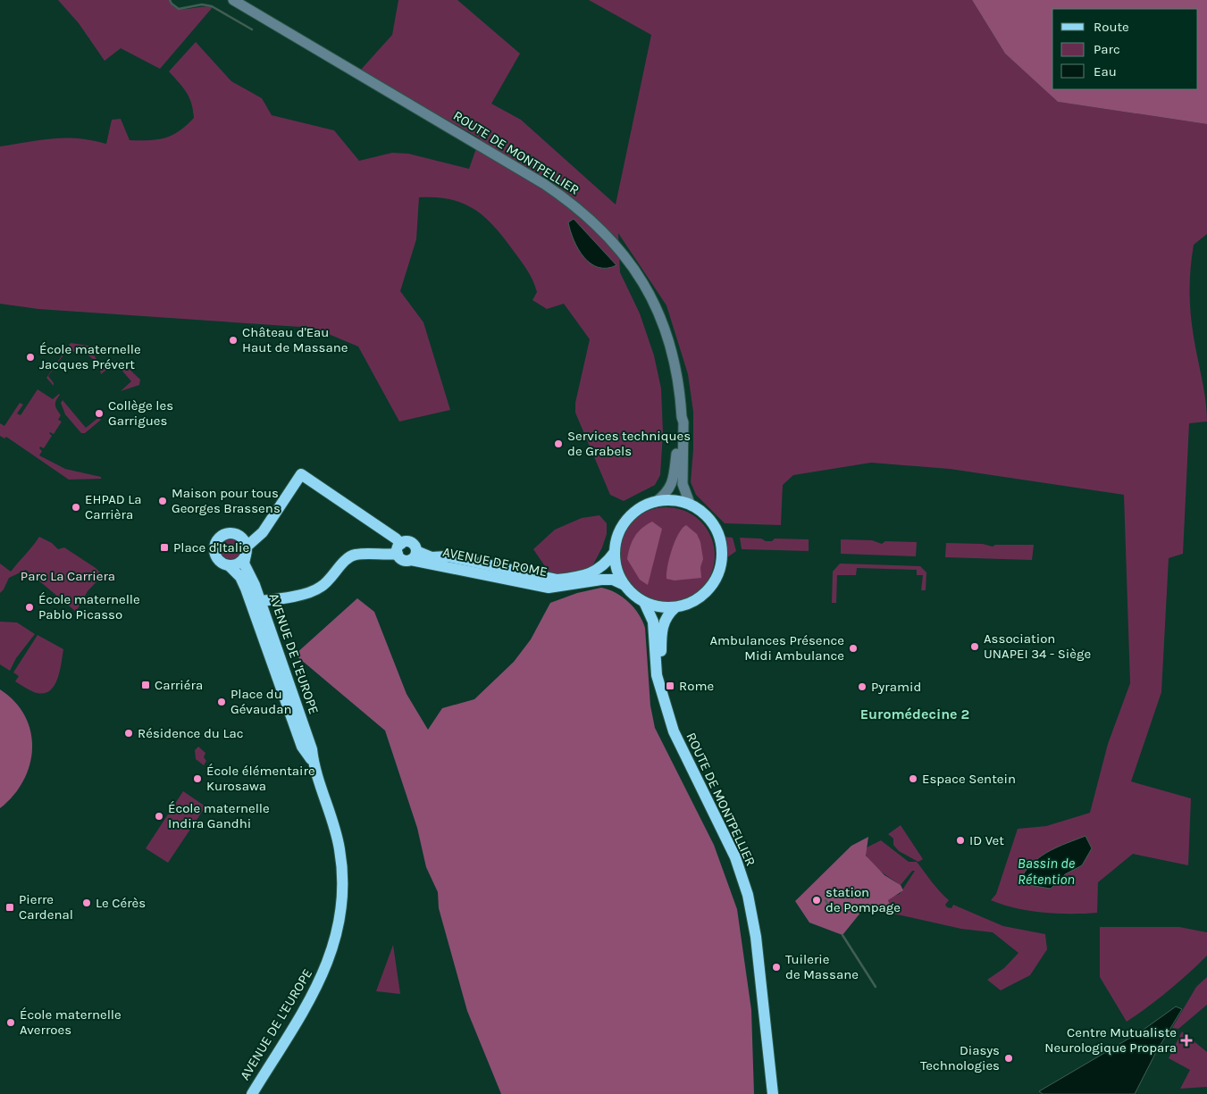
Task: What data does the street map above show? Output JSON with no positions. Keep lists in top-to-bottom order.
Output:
{
  "streets": {
    "main road": ["ROUTE DE MONTPELLIER", "AVENUE DE ROME", "AVENUE DE L'EUROPE"]
  },
  "crossings": [
    ["ROUTE DE MONTPELLIER", "AVENUE DE ROME"]
  ],
  "districts": ["Euromédecine 2"],
  "water": ["Bassin de Rétention"],
  "parks": ["Parc La Carriera"],
  "places": {
    "other": [
      "Château d'Eau Haut de Massane",
      "École maternelle Jacques Prévert",
      "Collège les Garrigues",
      "Services techniques de Grabels",
      "Maison pour tous Georges Brassens",
      "EHPAD La Carrièra",
      "École maternelle Pablo Picasso",
      "Association UNAPEI 34 - Siège",
      "Ambulances Présence Midi Ambulance",
      "Pyramid",
      "Place du Gévaudan",
      "Résidence du Lac",
      "École élémentaire Kurosawa",
      "Espace Sentein",
      "École maternelle Indira Gandhi",
      "ID Vet",
      "station de Pompage",
      "Le Cérès",
      "Tuilerie de Massane",
      "École maternelle Averroes",
      "Diasys Technologies"
    ],
    "transit": [
      "Place d'Italie",
      "Carriéra",
      "Rome",
      "Pierre Cardenal"
    ],
    "health": ["Centre Mutualiste Neurologique Propara"]
  },
  "legend": ["Route", "Parc", "Eau"]
}
